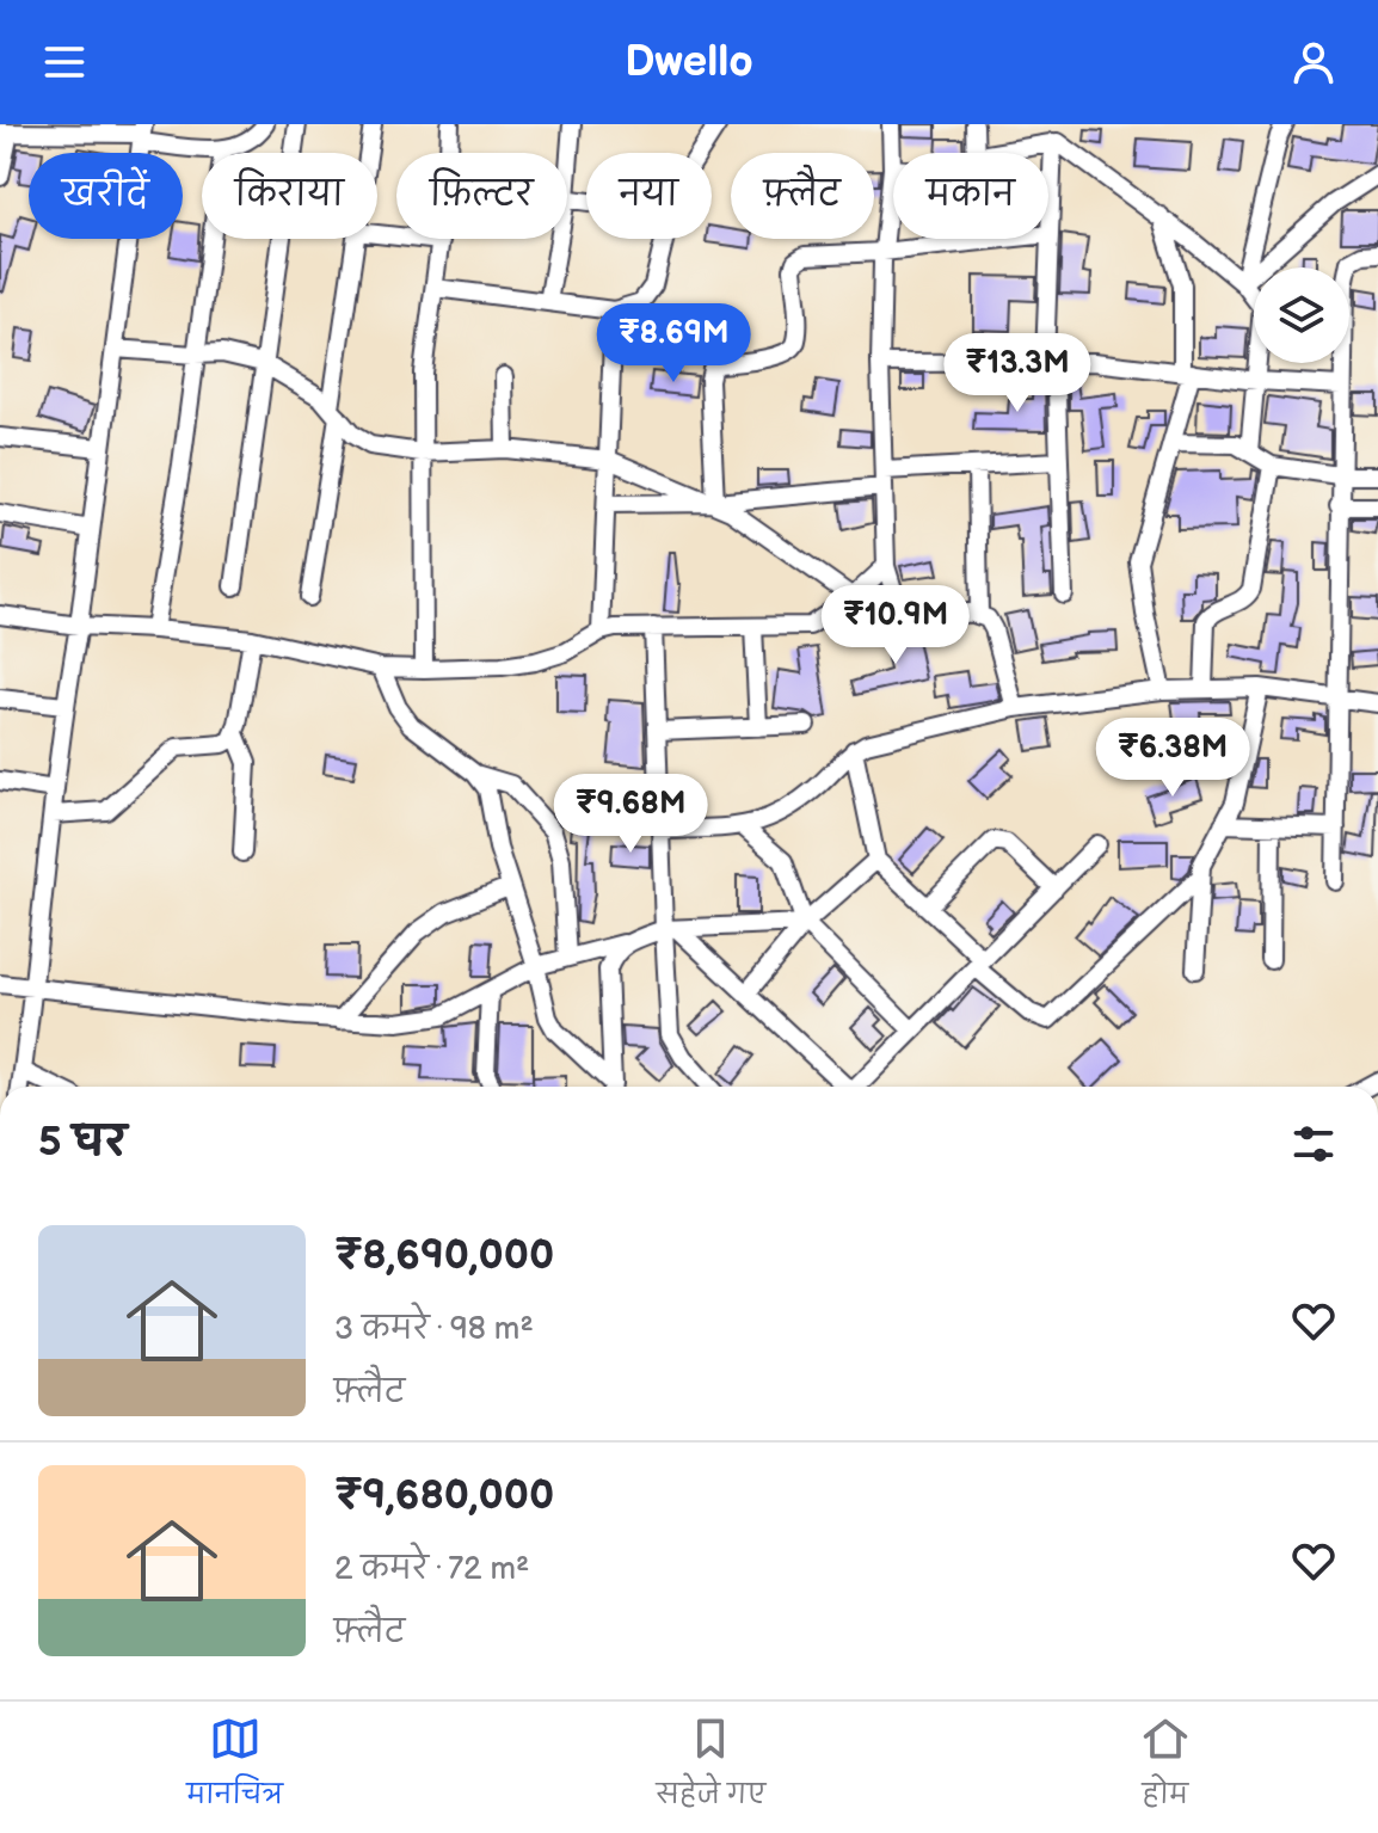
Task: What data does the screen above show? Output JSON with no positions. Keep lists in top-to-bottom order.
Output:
{
  "page": {
    "header": "Dwello",
    "chip": [
      "खरीदें",
      "किराया",
      "फ़िल्टर",
      "नया",
      "फ़्लैट",
      "मकान"
    ],
    "price": [
      "₹8.69M",
      "₹13.3M",
      "₹10.9M",
      "₹6.38M",
      "₹9.68M"
    ],
    "heading": "5 घर",
    "list": [
      {
        "name": "₹8,690,000",
        "note": "3 कमरे · 98 m² · फ़्लैट"
      },
      {
        "name": "₹9,680,000",
        "note": "2 कमरे · 72 m² · फ़्लैट"
      }
    ],
    "tabs": ["मानचित्र", "सहेजे गए", "होम"]
  }
}
